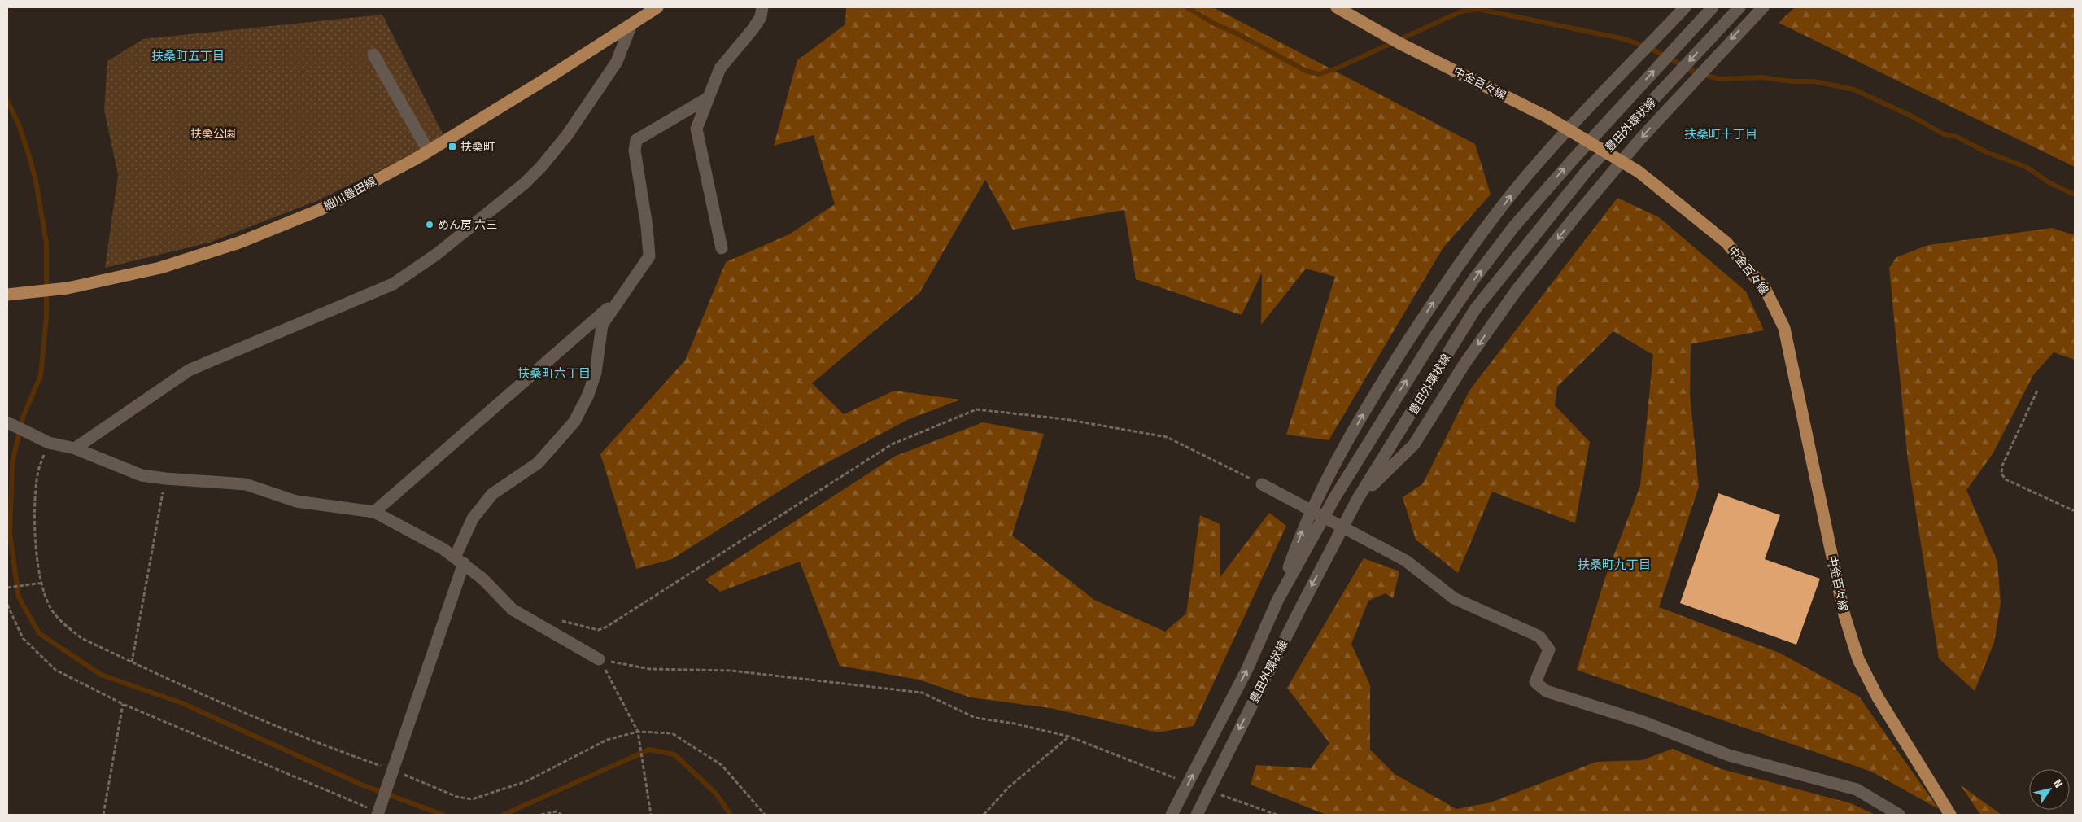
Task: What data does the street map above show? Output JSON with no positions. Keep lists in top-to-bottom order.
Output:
{
  "streets": {
    "main road": ["中金百々線", "細川豊田線"],
    "street": ["豊田外環状線"]
  },
  "districts": [
    "扶桑町五丁目",
    "扶桑町十丁目",
    "扶桑町六丁目",
    "扶桑町九丁目"
  ],
  "parks": ["扶桑公園"],
  "places": {
    "transit": ["扶桑町"],
    "other": ["めん房 六三"]
  },
  "north": "top right"
}
